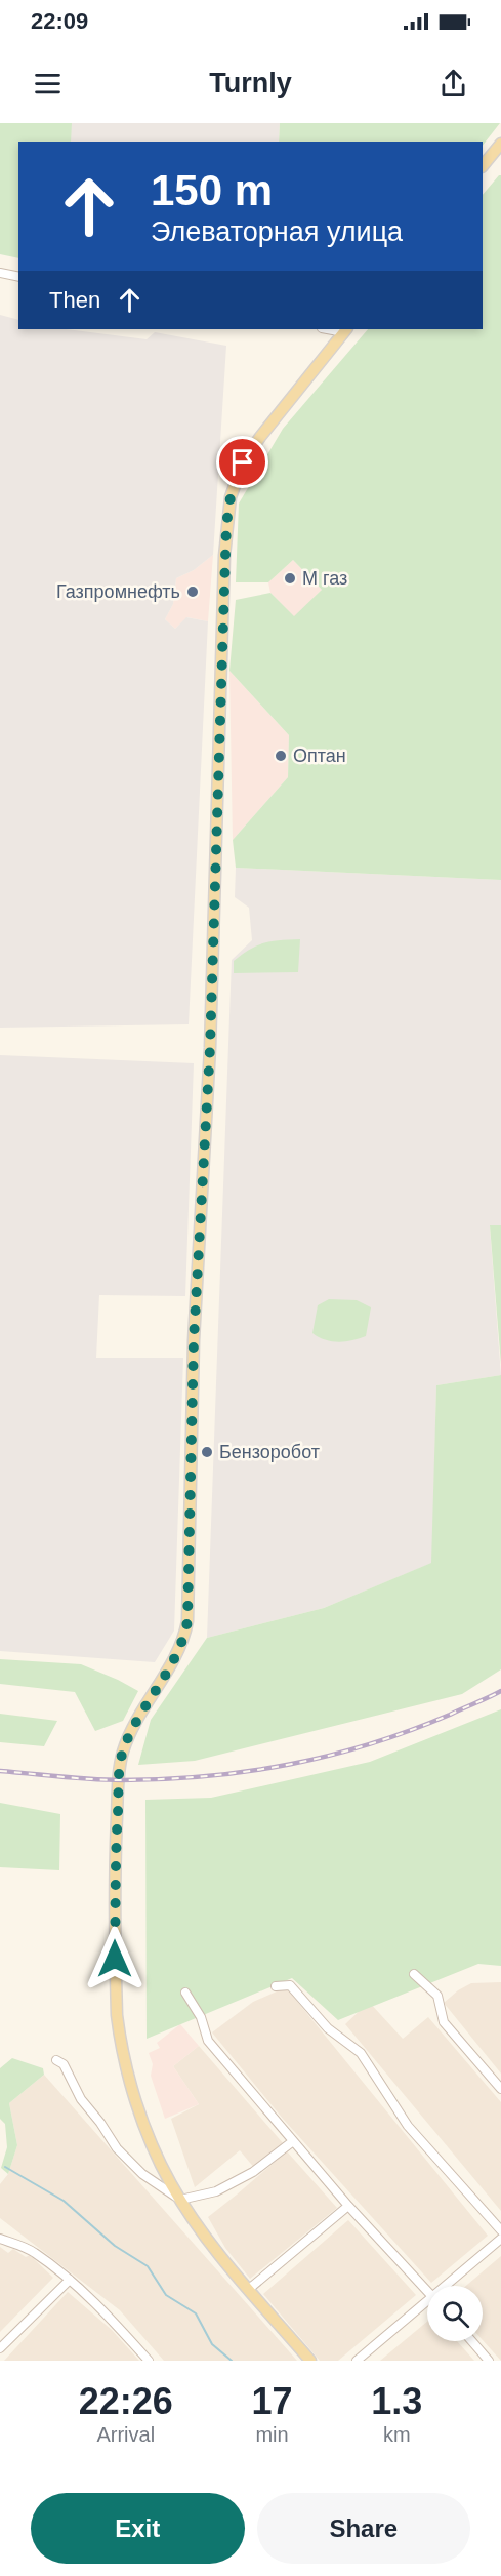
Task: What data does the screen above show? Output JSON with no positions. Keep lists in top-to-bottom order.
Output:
{
  "places": [
    "М газ",
    "Газпромнефть",
    "Оптан",
    "Бензоробот"
  ],
  "page": {
    "status": "22:09",
    "header": "Turnly",
    "turn": ["150 m", "Элеваторная улица"],
    "then": "Then",
    "eta": [
      "22:26",
      "Arrival",
      "17",
      "min",
      "1.3",
      "km"
    ],
    "buttons": ["Exit", "Share"]
  }
}
